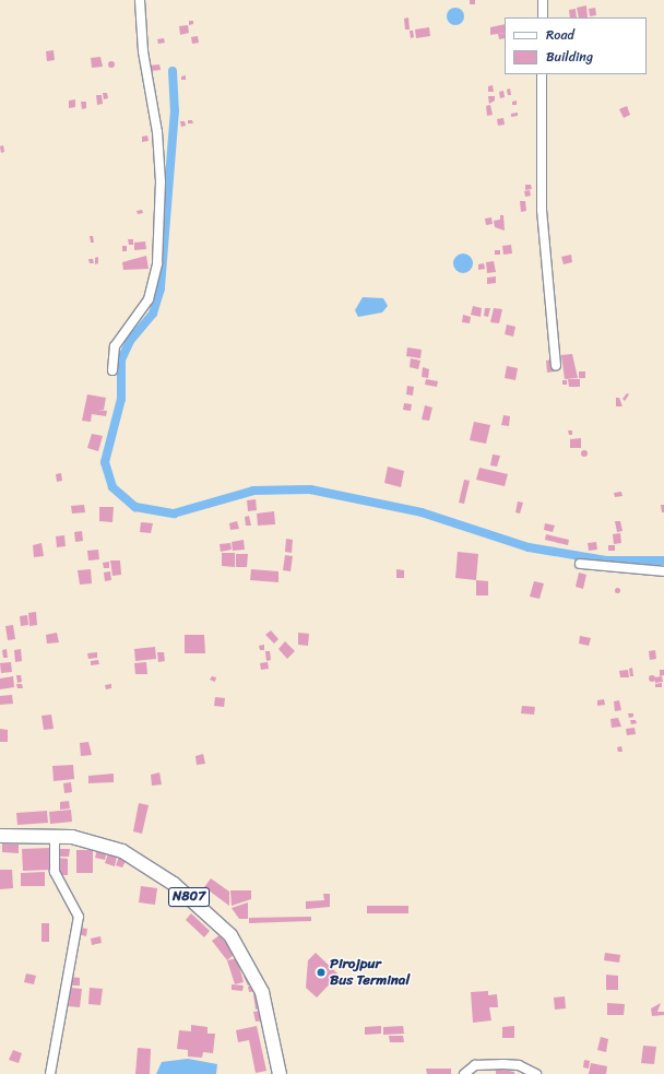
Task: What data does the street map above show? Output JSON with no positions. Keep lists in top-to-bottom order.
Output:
{
  "streets": {
    "highway": ["N807"]
  },
  "places": ["Pirojpur Bus Terminal"],
  "legend": ["Road", "Building"]
}
